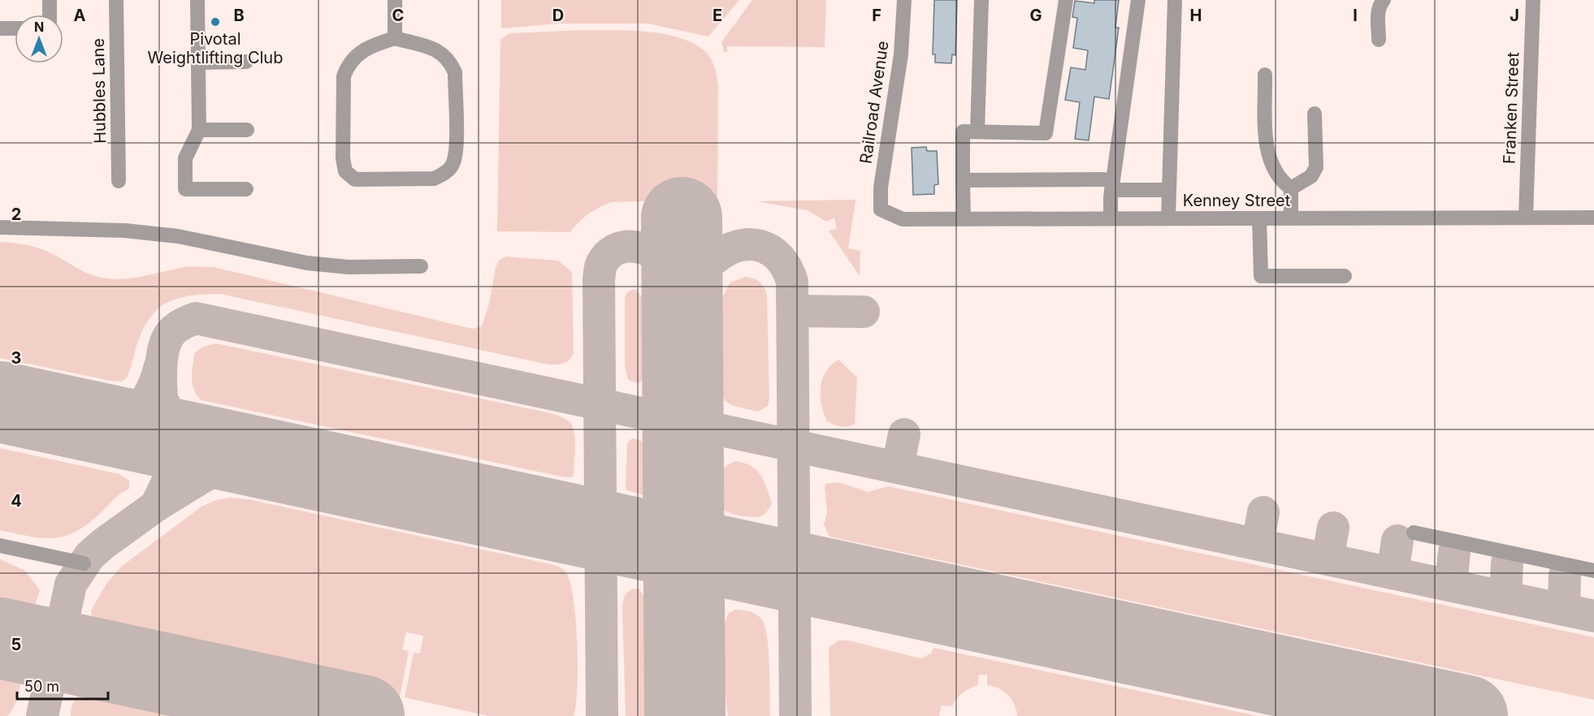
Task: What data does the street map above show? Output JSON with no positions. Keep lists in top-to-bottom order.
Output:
{
  "streets": {
    "street": [
      "Hubbles Lane",
      "Railroad Avenue",
      "Franken Street",
      "Kenney Street"
    ]
  },
  "crossings": [
    ["Railroad Avenue", "Kenney Street"],
    ["Franken Street", "Kenney Street"]
  ],
  "places": ["Pivotal Weightlifting Club"],
  "scale_bar": "50 m",
  "north": "top",
  "grid": {
    "columns": [
      "A",
      "B",
      "C",
      "D",
      "E",
      "F",
      "G",
      "H",
      "I",
      "J"
    ],
    "rows": [
      "2",
      "3",
      "4",
      "5"
    ]
  }
}
